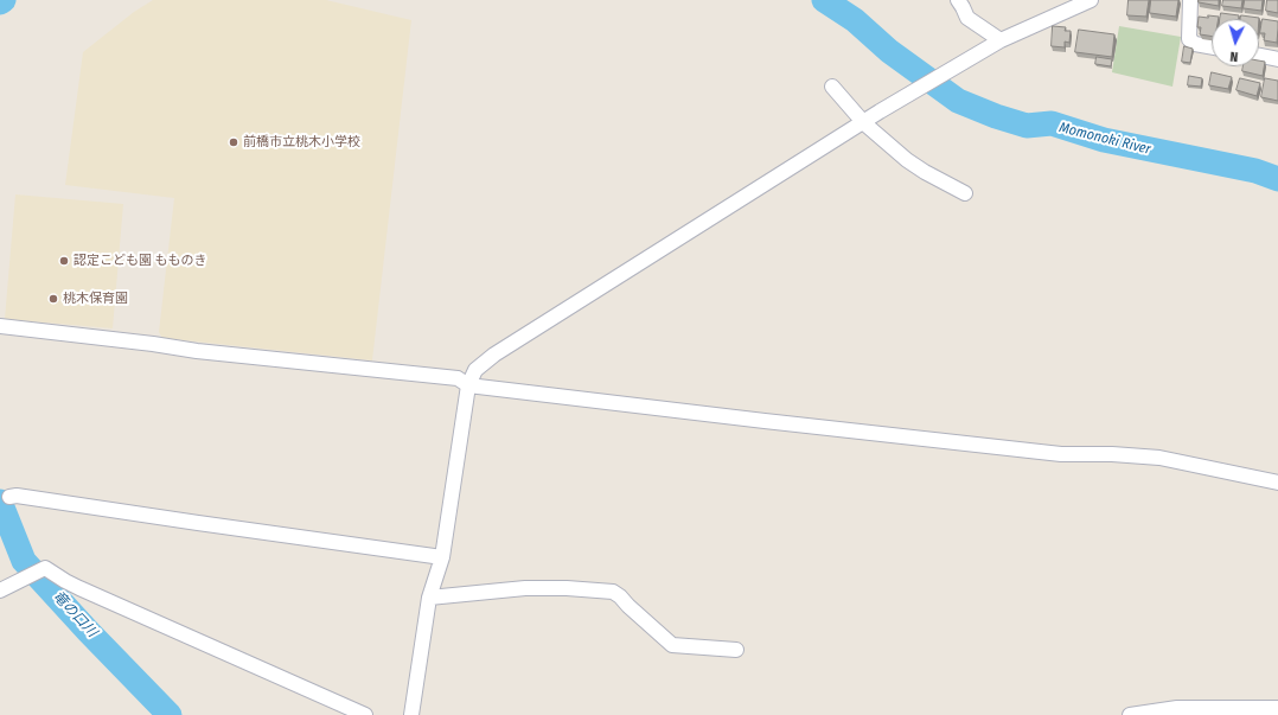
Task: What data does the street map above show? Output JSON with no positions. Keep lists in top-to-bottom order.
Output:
{
  "water": ["Momonoki River", "竜の口川"],
  "places": ["前橋市立桃木小学校", "認定こども園 もものき", "桃木保育園"],
  "north": "bottom"
}
